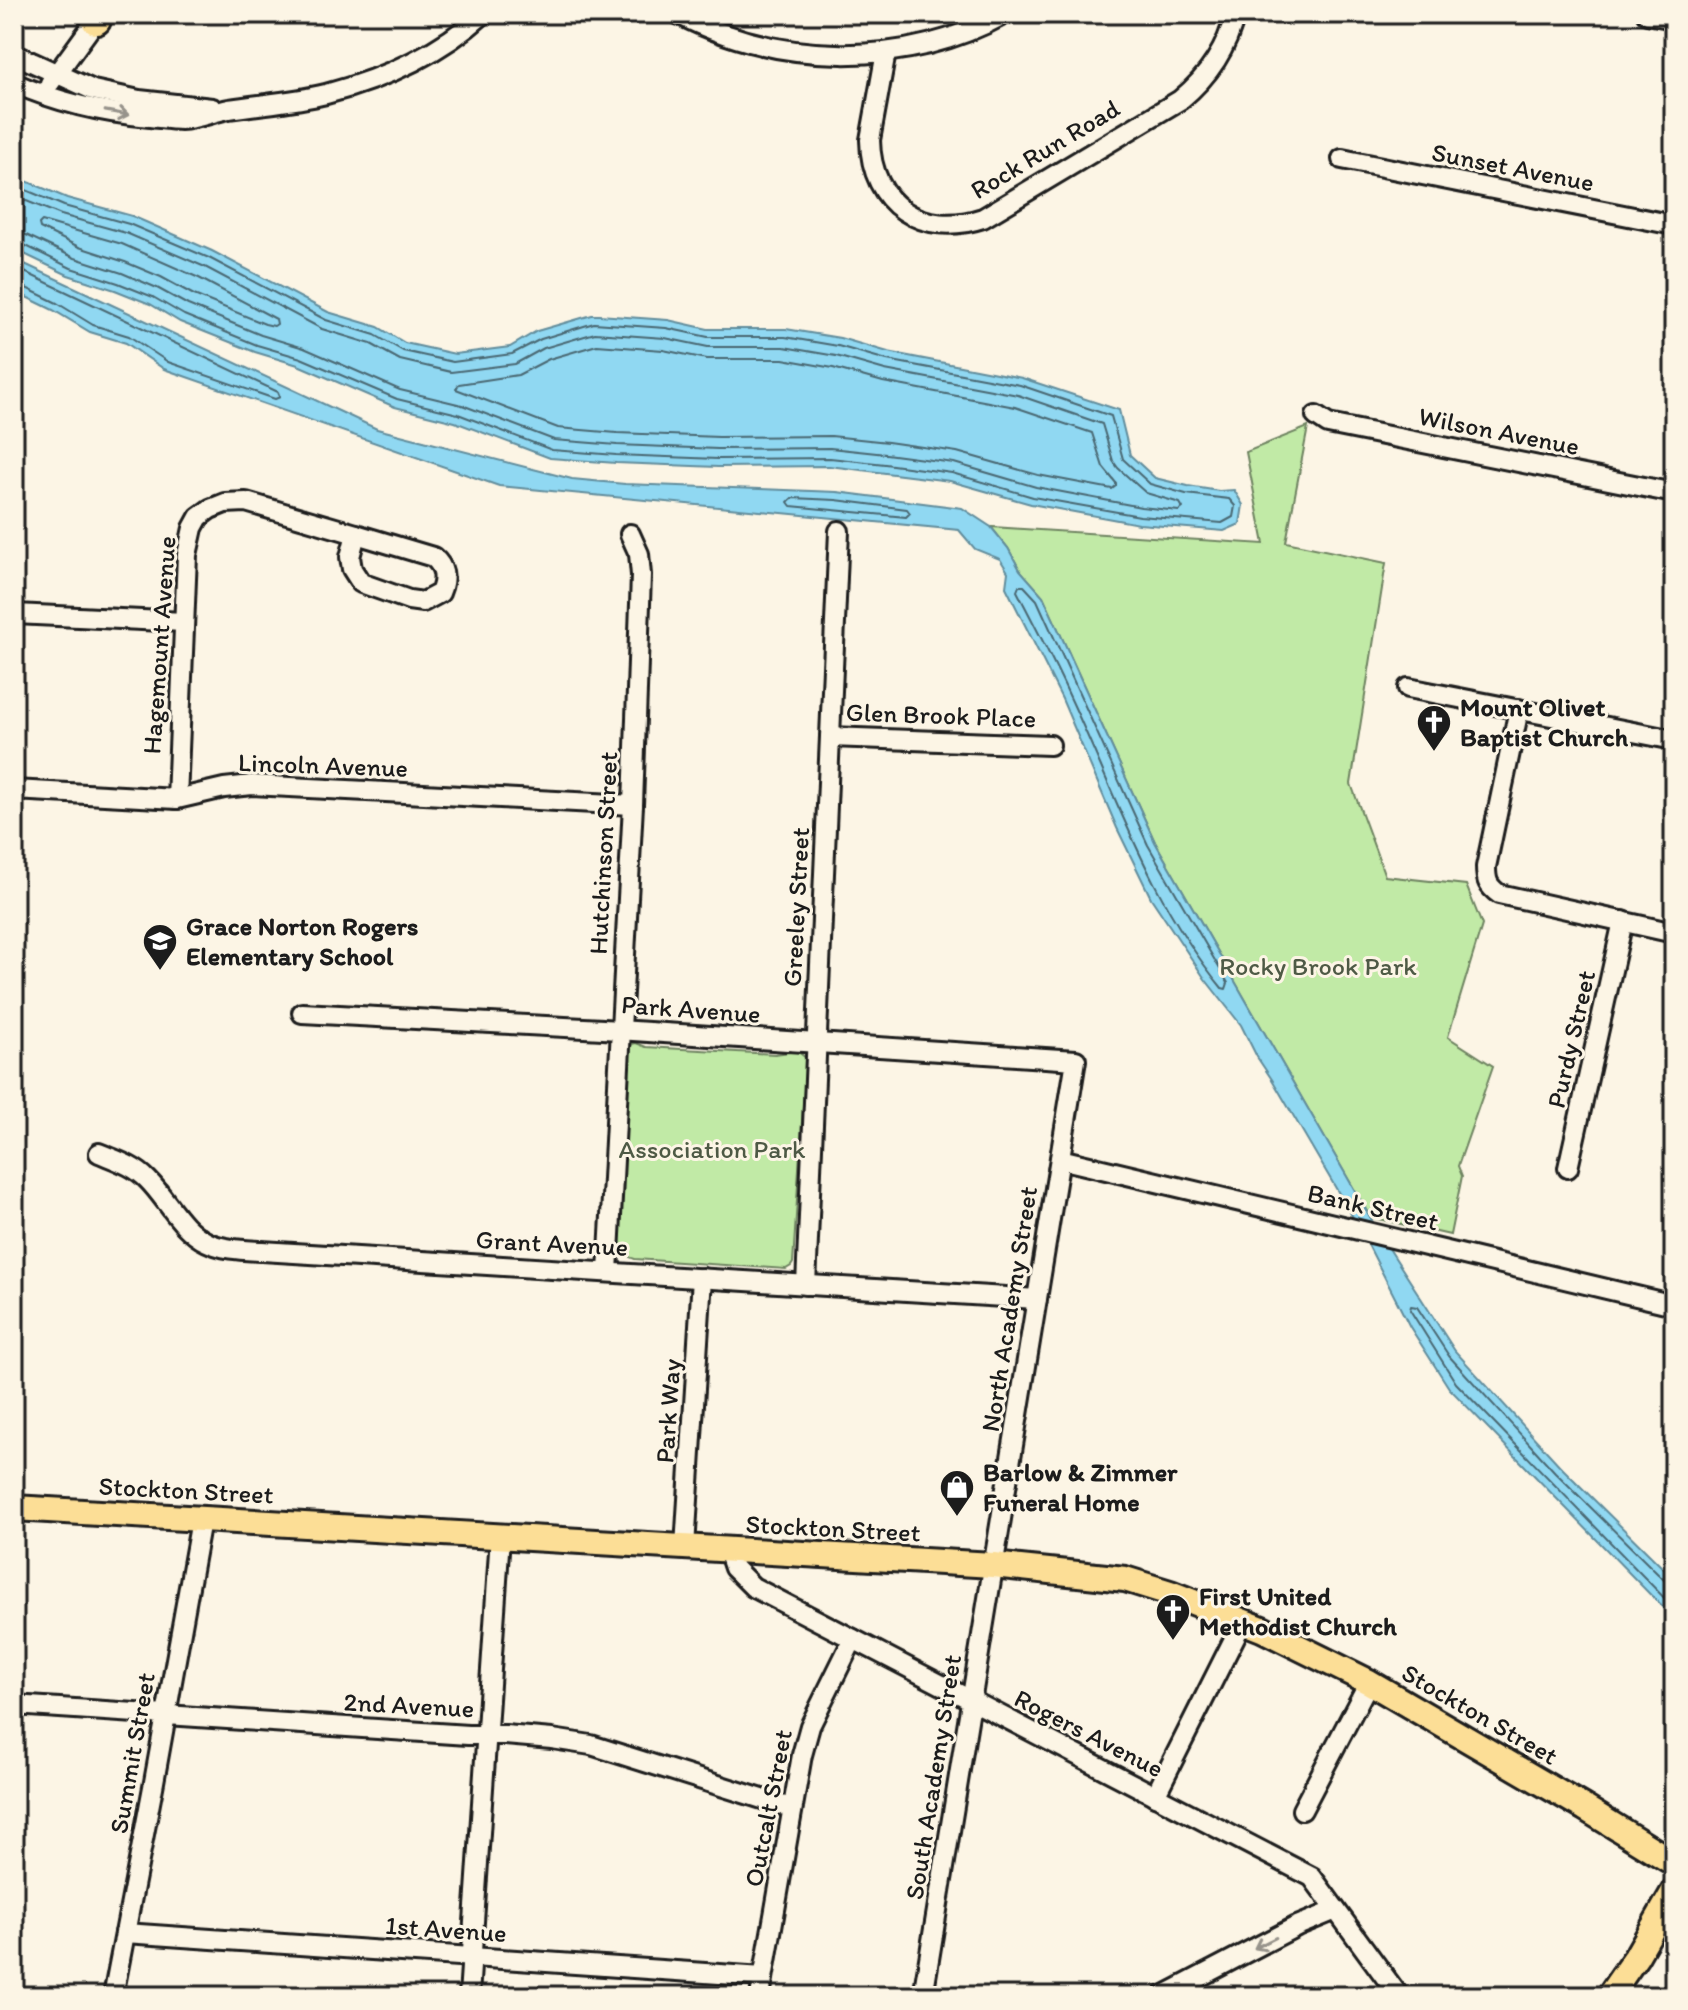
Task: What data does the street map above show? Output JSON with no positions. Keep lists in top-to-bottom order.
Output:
{
  "streets": {
    "main road": ["Stockton Street"],
    "street": [
      "Rock Run Road",
      "Sunset Avenue",
      "Wilson Avenue",
      "Hagemount Avenue",
      "Glen Brook Place",
      "Lincoln Avenue",
      "Hutchinson Street",
      "Greeley Street",
      "Park Avenue",
      "Purdy Street",
      "Bank Street",
      "Grant Avenue",
      "North Academy Street",
      "Park Way",
      "2nd Avenue",
      "Rogers Avenue",
      "Summit Street",
      "South Academy Street",
      "Outcalt Street",
      "1st Avenue"
    ]
  },
  "crossings": [
    ["Hagemount Avenue", "Lincoln Avenue"],
    ["Glen Brook Place", "Greeley Street"],
    ["Lincoln Avenue", "Hutchinson Street"],
    ["Hutchinson Street", "Park Avenue"],
    ["Hutchinson Street", "Grant Avenue"],
    ["Greeley Street", "Park Avenue"],
    ["Greeley Street", "Grant Avenue"],
    ["Park Avenue", "North Academy Street"],
    ["Bank Street", "North Academy Street"],
    ["Grant Avenue", "North Academy Street"],
    ["Grant Avenue", "Park Way"],
    ["North Academy Street", "Stockton Street"],
    ["North Academy Street", "South Academy Street"],
    ["Park Way", "Stockton Street"],
    ["Stockton Street", "Rogers Avenue"],
    ["Stockton Street", "Summit Street"],
    ["Stockton Street", "South Academy Street"],
    ["2nd Avenue", "Summit Street"],
    ["2nd Avenue", "Outcalt Street"],
    ["Rogers Avenue", "South Academy Street"],
    ["Rogers Avenue", "Outcalt Street"],
    ["Summit Street", "1st Avenue"],
    ["Outcalt Street", "1st Avenue"]
  ],
  "parks": ["Rocky Brook Park", "Association Park"],
  "places": {
    "church": ["Mount Olivet Baptist Church", "First United Methodist Church"],
    "school or university": ["Grace Norton Rogers Elementary School"],
    "shop": ["Barlow & Zimmer Funeral Home"]
  }
}
